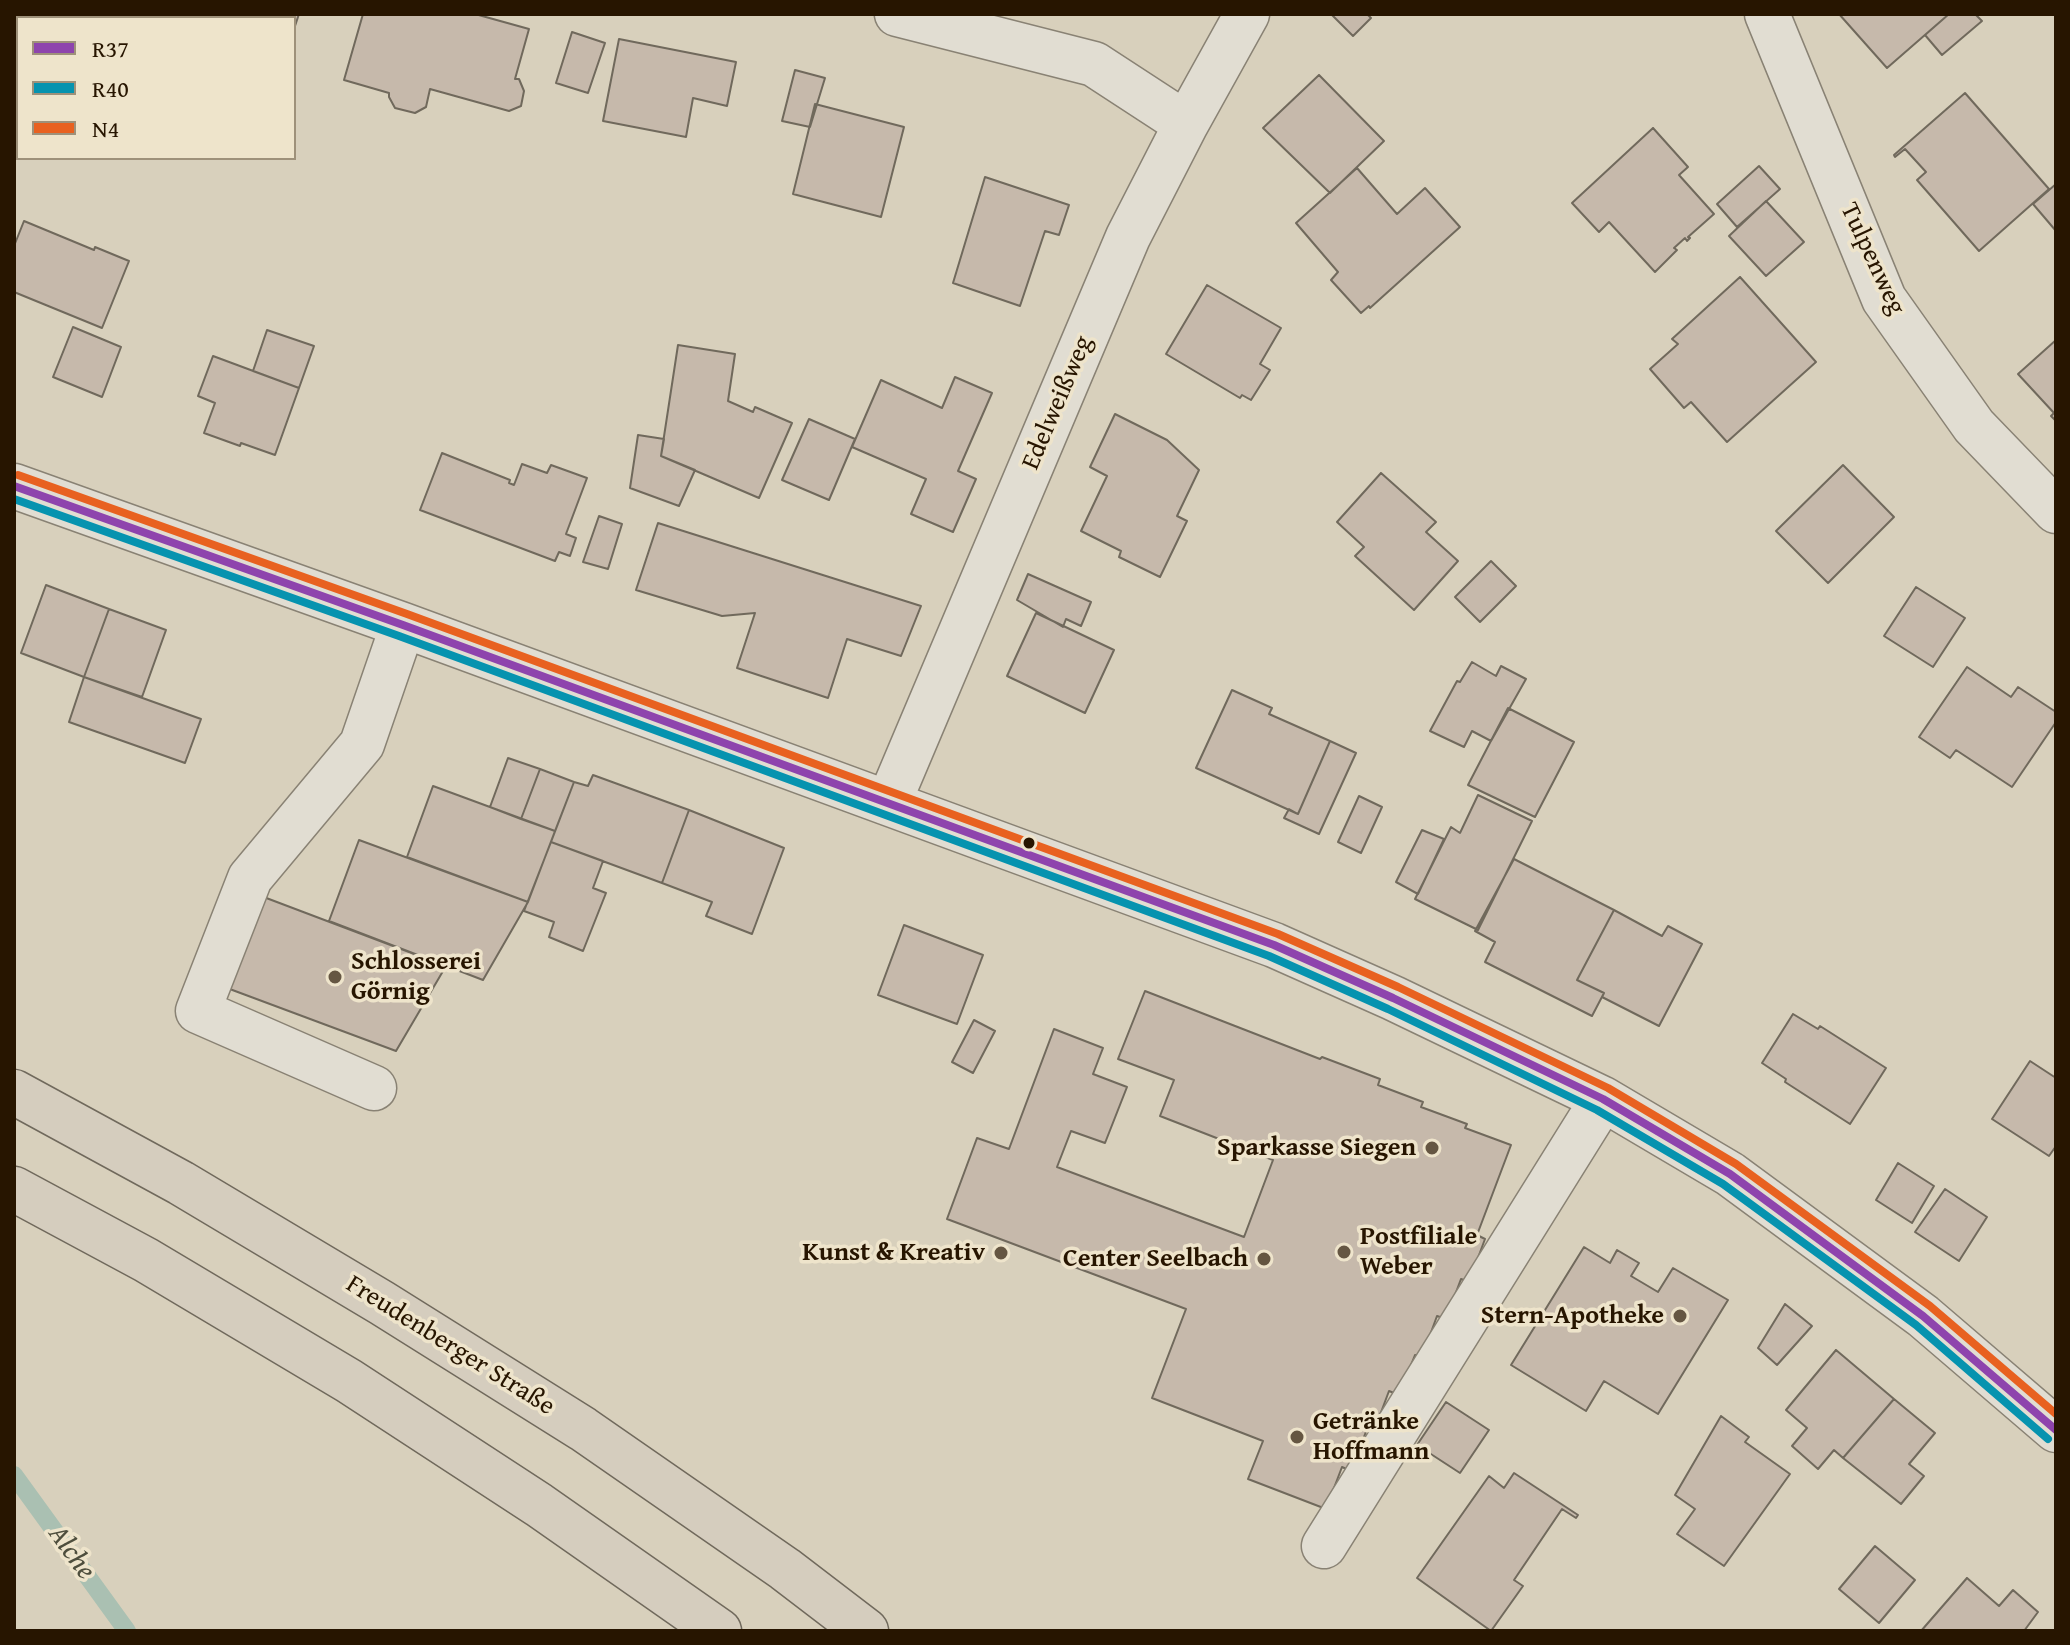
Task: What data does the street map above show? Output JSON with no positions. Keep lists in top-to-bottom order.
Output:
{
  "streets": {
    "main road": ["Freudenberger Straße"],
    "street": ["Tulpenweg", "Edelweißweg"]
  },
  "water": ["Alche"],
  "places": [
    "Schlosserei Görnig",
    "Sparkasse Siegen",
    "Postfiliale Weber",
    "Kunst & Kreativ",
    "Center Seelbach",
    "Stern-Apotheke",
    "Getränke Hoffmann"
  ],
  "lines": ["transit line N4", "transit line R37", "transit line R40"],
  "legend": ["R37", "R40", "N4"]
}
